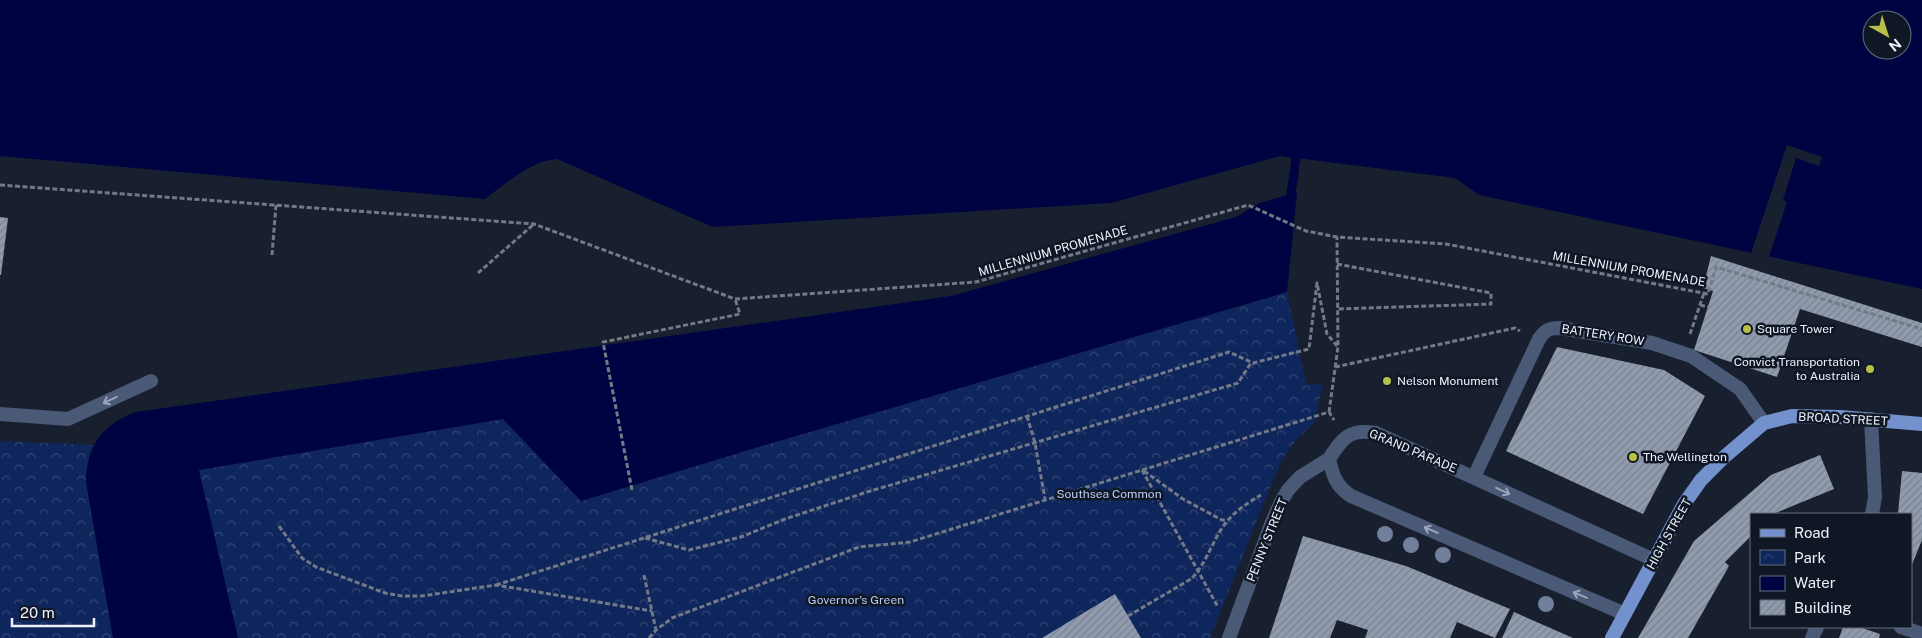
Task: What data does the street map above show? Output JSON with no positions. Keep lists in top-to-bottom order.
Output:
{
  "streets": {
    "main road": ["BROAD STREET", "HIGH STREET"],
    "street": ["BATTERY ROW", "GRAND PARADE", "PENNY STREET"],
    "path": ["MILLENNIUM PROMENADE"]
  },
  "crossings": [
    ["BATTERY ROW", "BROAD STREET"],
    ["BATTERY ROW", "HIGH STREET"],
    ["BROAD STREET", "HIGH STREET"],
    ["GRAND PARADE", "HIGH STREET"]
  ],
  "parks": ["Southsea Common", "Governor's Green"],
  "places": [
    "Square Tower",
    "Convict Transportation to Australia",
    "Nelson Monument",
    "The Wellington"
  ],
  "legend": [
    "Road",
    "Park",
    "Water",
    "Building"
  ],
  "scale_bar": "20 m",
  "north": "bottom right"
}
